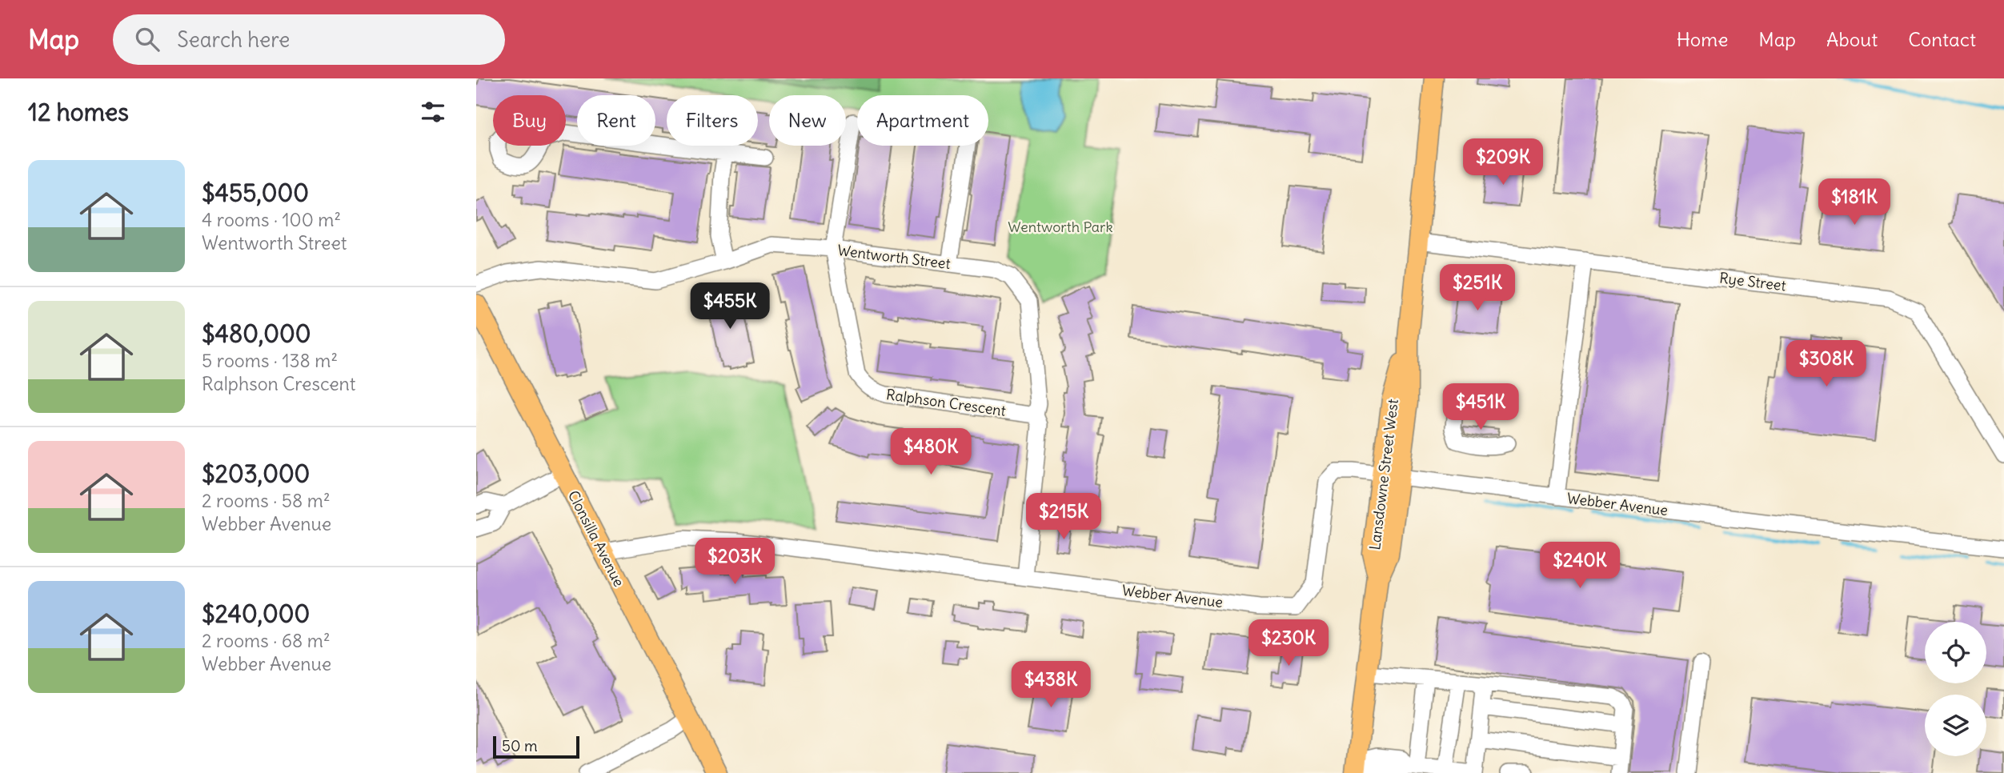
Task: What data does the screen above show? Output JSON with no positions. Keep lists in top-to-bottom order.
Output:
{
  "streets": {
    "main road": ["Lansdowne Street West", "Clonsilla Avenue"],
    "street": [
      "Wentworth Street",
      "Rye Street",
      "Ralphson Crescent",
      "Webber Avenue"
    ]
  },
  "crossings": [
    ["Wentworth Street", "Ralphson Crescent"],
    ["Wentworth Street", "Webber Avenue"],
    ["Rye Street", "Lansdowne Street West"],
    ["Lansdowne Street West", "Webber Avenue"],
    ["Webber Avenue", "Clonsilla Avenue"]
  ],
  "parks": ["Wentworth Park"],
  "scale_bar": "50 m",
  "page": {
    "header": "Map",
    "search": "Search here",
    "nav": [
      "Home",
      "Map",
      "About",
      "Contact"
    ],
    "heading": "12 homes",
    "chip": [
      "Buy",
      "Rent",
      "Filters",
      "New",
      "Apartment"
    ],
    "price": [
      "$209K",
      "$181K",
      "$251K",
      "$455K",
      "$308K",
      "$451K",
      "$480K",
      "$215K",
      "$203K",
      "$240K",
      "$230K",
      "$438K"
    ],
    "list": [
      {
        "name": "$455,000",
        "note": "4 rooms · 100 m² · Wentworth Street"
      },
      {
        "name": "$480,000",
        "note": "5 rooms · 138 m² · Ralphson Crescent"
      },
      {
        "name": "$203,000",
        "note": "2 rooms · 58 m² · Webber Avenue"
      },
      {
        "name": "$240,000",
        "note": "2 rooms · 68 m² · Webber Avenue"
      }
    ],
    "scale": "50 m"
  }
}
